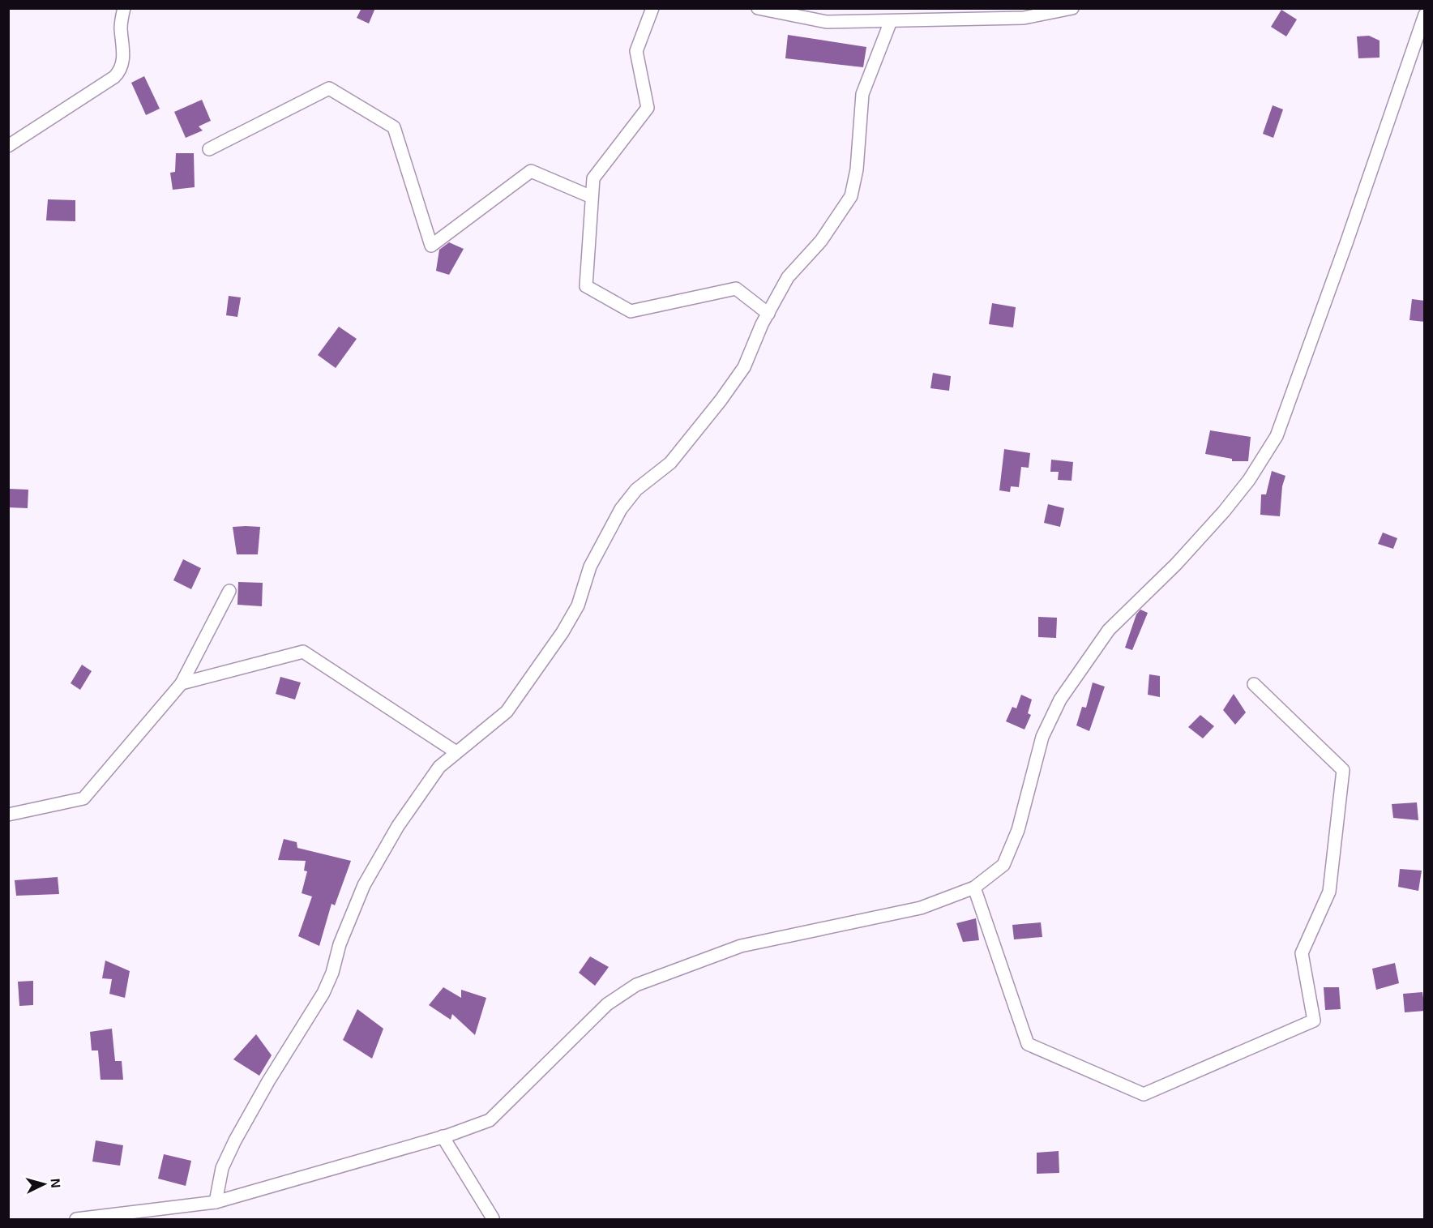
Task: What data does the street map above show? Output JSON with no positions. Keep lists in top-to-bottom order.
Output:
{
  "north": "right"
}
